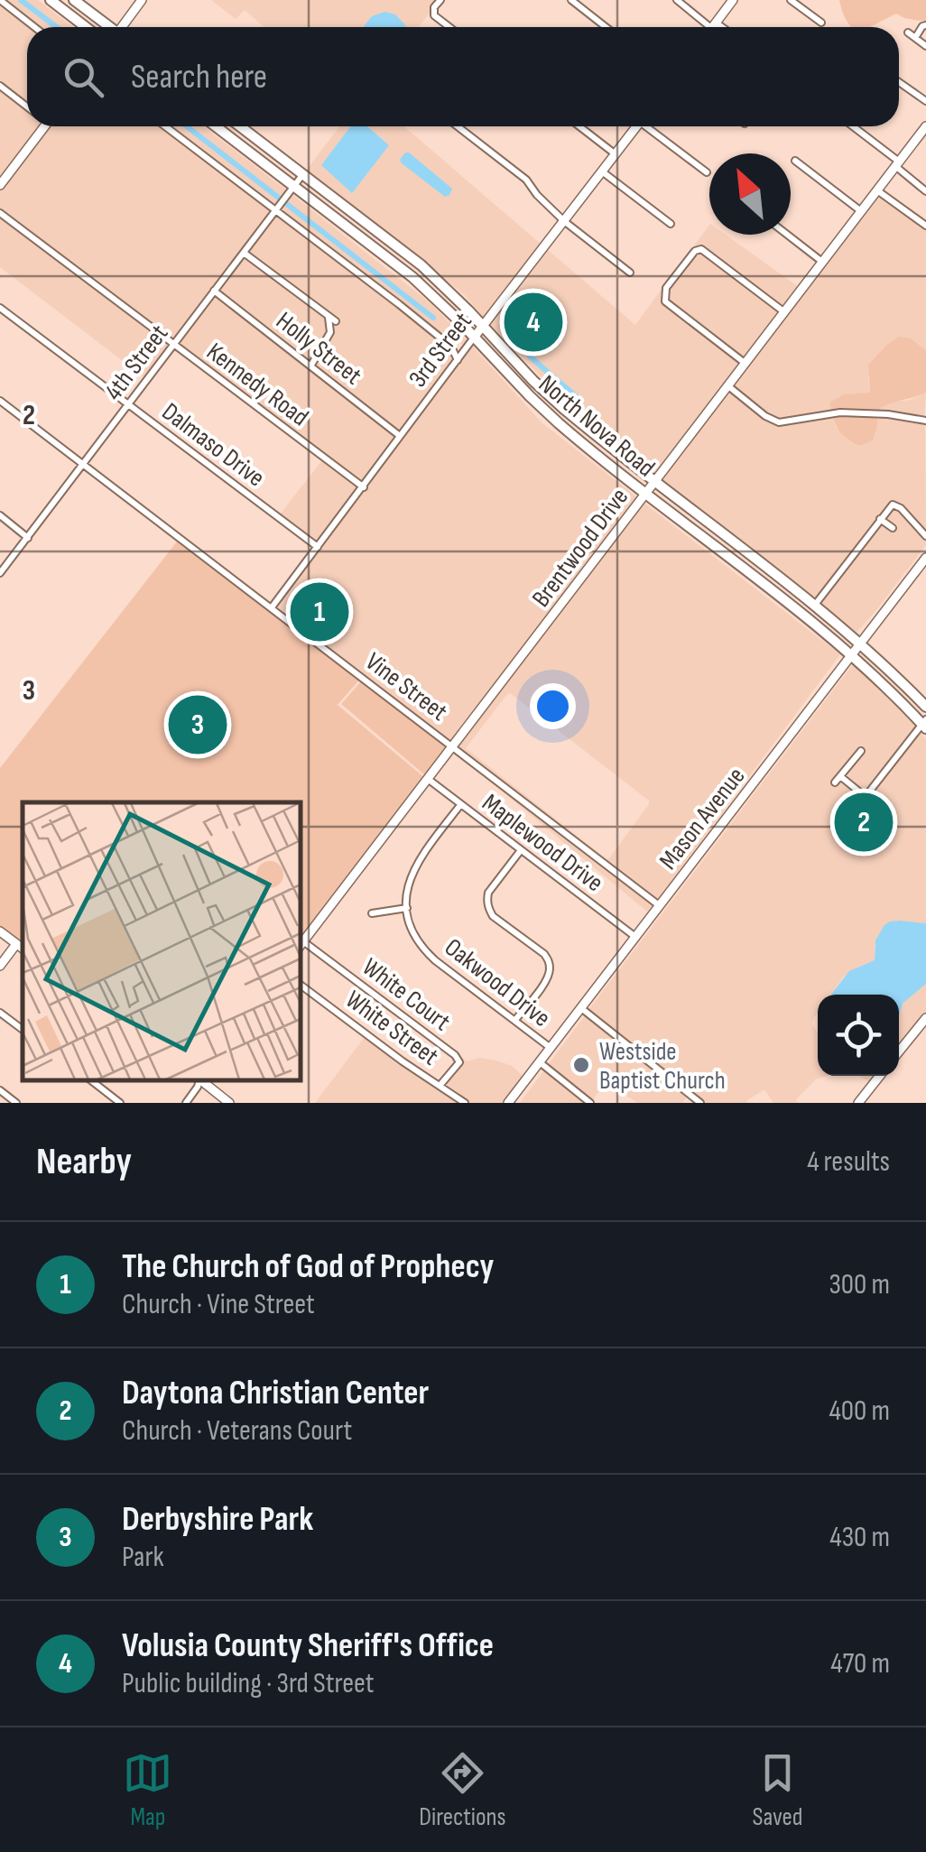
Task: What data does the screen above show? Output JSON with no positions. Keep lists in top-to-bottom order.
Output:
{
  "streets": {
    "main road": ["North Nova Road"],
    "street": [
      "Holly Street",
      "3rd Street",
      "4th Street",
      "Kennedy Road",
      "Dalmaso Drive",
      "Brentwood Drive",
      "Vine Street",
      "Mason Avenue",
      "Maplewood Drive",
      "Oakwood Drive",
      "White Court",
      "White Street"
    ]
  },
  "crossings": [
    ["Holly Street", "3rd Street"],
    ["Holly Street", "4th Street"],
    ["3rd Street", "Kennedy Road"],
    ["3rd Street", "North Nova Road"],
    ["3rd Street", "Dalmaso Drive"],
    ["3rd Street", "Vine Street"],
    ["4th Street", "Kennedy Road"],
    ["4th Street", "North Nova Road"],
    ["4th Street", "Dalmaso Drive"],
    ["4th Street", "Vine Street"],
    ["North Nova Road", "Brentwood Drive"],
    ["North Nova Road", "Mason Avenue"],
    ["Brentwood Drive", "Vine Street"],
    ["Brentwood Drive", "Maplewood Drive"],
    ["Brentwood Drive", "White Court"],
    ["Vine Street", "Mason Avenue"],
    ["Mason Avenue", "Maplewood Drive"],
    ["Mason Avenue", "Oakwood Drive"],
    ["White Court", "White Street"]
  ],
  "places": ["Westside Baptist Church"],
  "north": "top left",
  "page": {
    "search": "Search here",
    "pins": [
      "4",
      "1",
      "3",
      "2"
    ],
    "heading": ["Nearby", "4 results"],
    "list": [
      {
        "mark": "1",
        "name": "The Church of God of Prophecy",
        "note": "Church · Vine Street",
        "value": "300 m"
      },
      {
        "mark": "2",
        "name": "Daytona Christian Center",
        "note": "Church · Veterans Court",
        "value": "400 m"
      },
      {
        "mark": "3",
        "name": "Derbyshire Park",
        "note": "Park",
        "value": "430 m"
      },
      {
        "mark": "4",
        "name": "Volusia County Sheriff's Office",
        "note": "Public building · 3rd Street",
        "value": "470 m"
      }
    ],
    "nav": ["Map", "Directions", "Saved"]
  },
  "grid": {
    "rows": ["2", "3"]
  }
}
